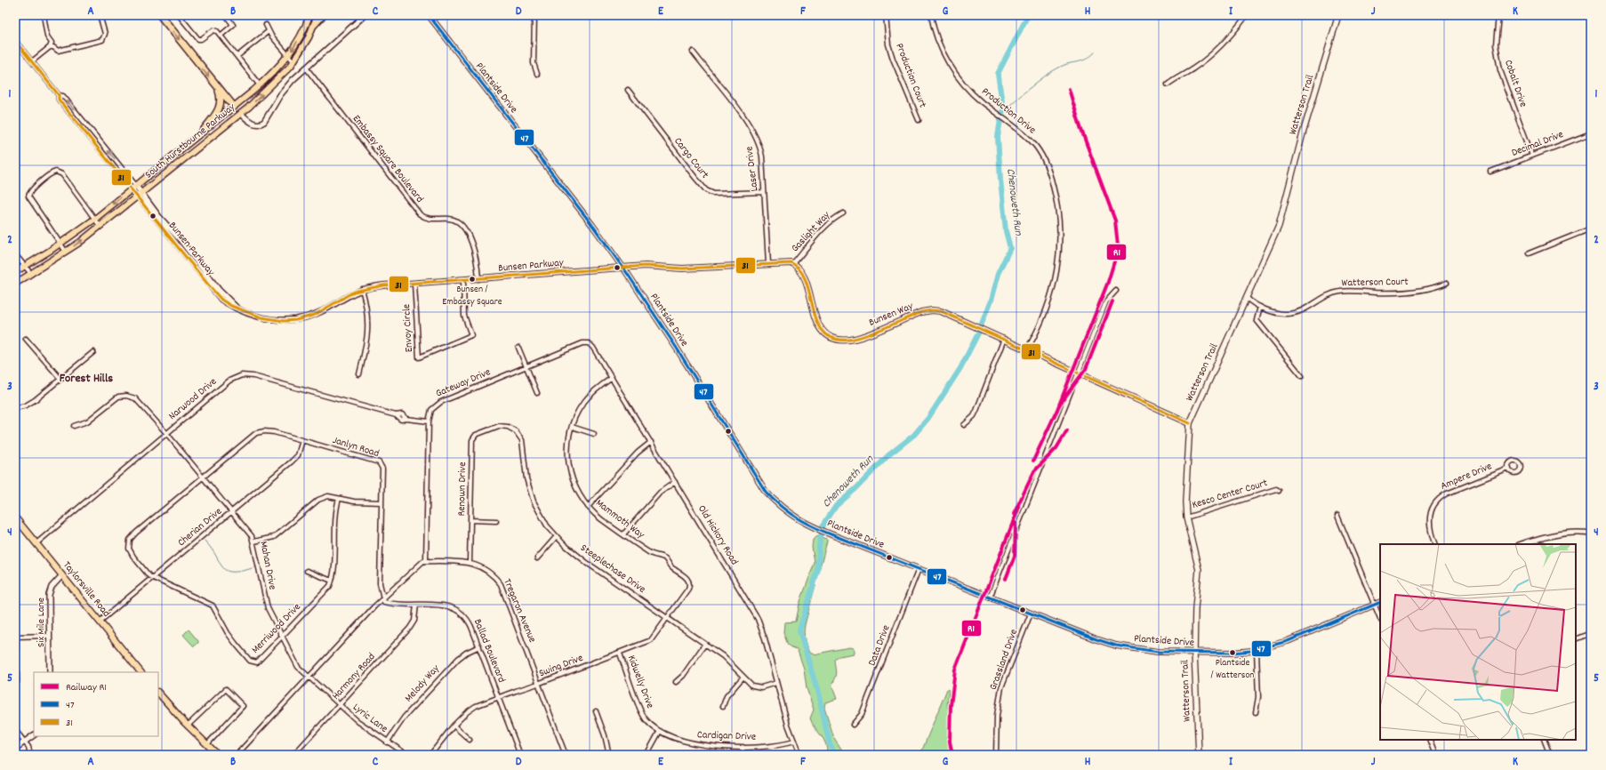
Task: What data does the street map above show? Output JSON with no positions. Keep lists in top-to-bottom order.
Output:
{
  "streets": {
    "main road": ["Watterson Trail", "South Hurstbourne Parkway", "Taylorsville Road"],
    "street": [
      "Production Court",
      "Cobalt Drive",
      "Plantside Drive",
      "Production Drive",
      "Decimal Drive",
      "Cargo Court",
      "Embassy Square Boulevard",
      "Laser Drive",
      "Gaslight Way",
      "Bunsen Parkway",
      "Watterson Court",
      "Bunsen Way",
      "Envoy Circle",
      "Gateway Drive",
      "Narwood Drive",
      "Janlyn Road",
      "Ampere Drive",
      "Renown Drive",
      "Kesco Center Court",
      "Mammoth Way",
      "Cherian Drive",
      "Old Hickory Road",
      "Mahan Drive",
      "Steeplechase Drive",
      "Tregaron Avenue",
      "Six Mile Lane",
      "Merriwood Drive",
      "Data Drive",
      "Ballad Boulevard",
      "Grassland Drive",
      "Swing Drive",
      "Harmony Road",
      "Kidwelly Drive",
      "Melody Way",
      "Lyric Lane",
      "Cardigan Drive"
    ]
  },
  "crossings": [
    ["Cobalt Drive", "Decimal Drive"],
    ["Plantside Drive", "Watterson Trail"],
    ["Plantside Drive", "Bunsen Parkway"],
    ["Plantside Drive", "Data Drive"],
    ["Plantside Drive", "Grassland Drive"],
    ["Watterson Trail", "Watterson Court"],
    ["Watterson Trail", "Bunsen Way"],
    ["Watterson Trail", "Kesco Center Court"],
    ["Production Drive", "Bunsen Way"],
    ["South Hurstbourne Parkway", "Bunsen Parkway"],
    ["Cargo Court", "Laser Drive"],
    ["Embassy Square Boulevard", "Bunsen Parkway"],
    ["Gaslight Way", "Bunsen Way"],
    ["Bunsen Parkway", "Envoy Circle"],
    ["Gateway Drive", "Narwood Drive"],
    ["Gateway Drive", "Old Hickory Road"],
    ["Gateway Drive", "Tregaron Avenue"],
    ["Narwood Drive", "Mahan Drive"],
    ["Narwood Drive", "Taylorsville Road"],
    ["Janlyn Road", "Cherian Drive"],
    ["Janlyn Road", "Mahan Drive"],
    ["Janlyn Road", "Merriwood Drive"],
    ["Janlyn Road", "Ballad Boulevard"],
    ["Renown Drive", "Steeplechase Drive"],
    ["Renown Drive", "Tregaron Avenue"],
    ["Mammoth Way", "Old Hickory Road"],
    ["Mammoth Way", "Swing Drive"],
    ["Cherian Drive", "Mahan Drive"],
    ["Cherian Drive", "Taylorsville Road"],
    ["Cherian Drive", "Merriwood Drive"],
    ["Old Hickory Road", "Steeplechase Drive"],
    ["Old Hickory Road", "Cardigan Drive"],
    ["Mahan Drive", "Merriwood Drive"],
    ["Mahan Drive", "Lyric Lane"],
    ["Steeplechase Drive", "Swing Drive"],
    ["Taylorsville Road", "Six Mile Lane"],
    ["Tregaron Avenue", "Swing Drive"],
    ["Ballad Boulevard", "Swing Drive"],
    ["Ballad Boulevard", "Harmony Road"],
    ["Ballad Boulevard", "Melody Way"],
    ["Swing Drive", "Kidwelly Drive"],
    ["Harmony Road", "Lyric Lane"],
    ["Kidwelly Drive", "Cardigan Drive"],
    ["Melody Way", "Lyric Lane"]
  ],
  "districts": ["Forest Hills"],
  "water": ["Chenoweth Run"],
  "places": ["Bunsen / Embassy Square", "Plantside / Watterson"],
  "lines": ["transit line 47", "transit line 31", "rail line R1"],
  "legend": ["Railway R1", "47", "31"],
  "grid": {
    "columns": [
      "A",
      "B",
      "C",
      "D",
      "E",
      "F",
      "G",
      "H",
      "I",
      "J",
      "K"
    ],
    "rows": [
      "1",
      "2",
      "3",
      "4",
      "5"
    ]
  }
}
